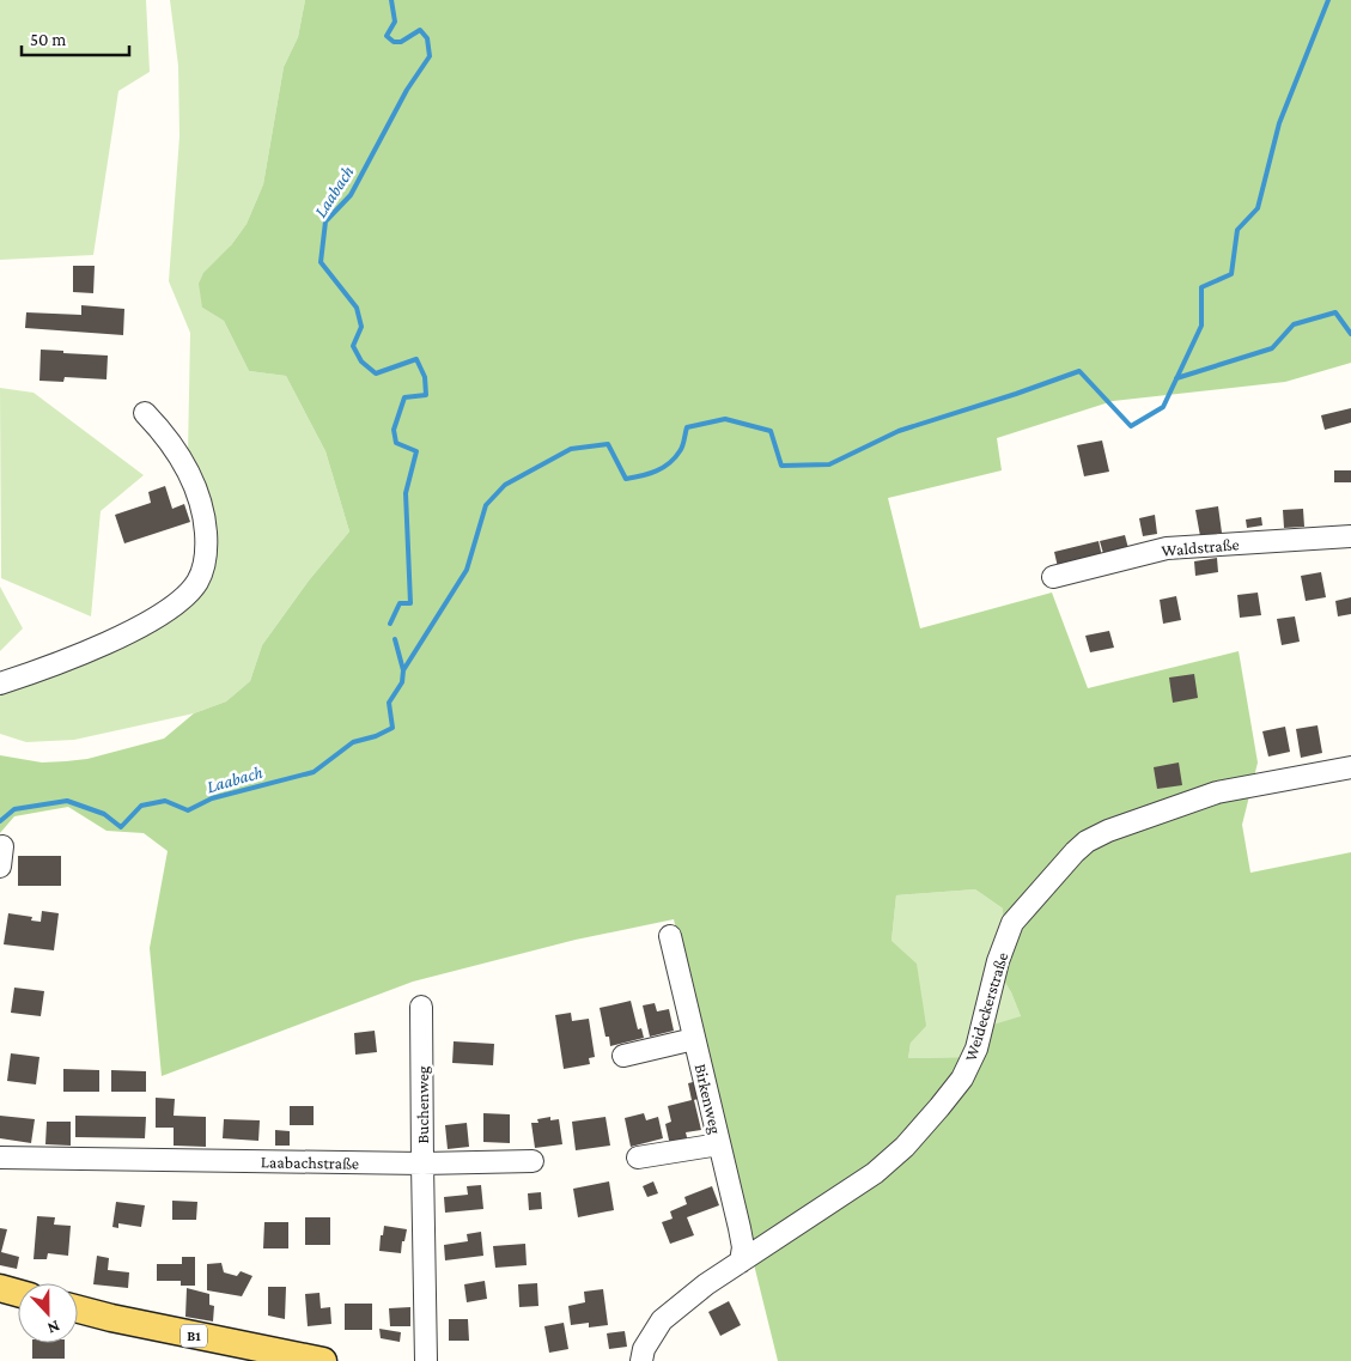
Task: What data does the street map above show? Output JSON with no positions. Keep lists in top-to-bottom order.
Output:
{
  "streets": {
    "main road": ["B1"],
    "street": [
      "Waldstraße",
      "Weideckerstraße",
      "Birkenweg",
      "Buchenweg",
      "Laabachstraße"
    ]
  },
  "crossings": [
    ["Weideckerstraße", "Birkenweg"],
    ["Buchenweg", "Laabachstraße"]
  ],
  "water": ["Laabach"],
  "scale_bar": "50 m",
  "north": "bottom"
}
